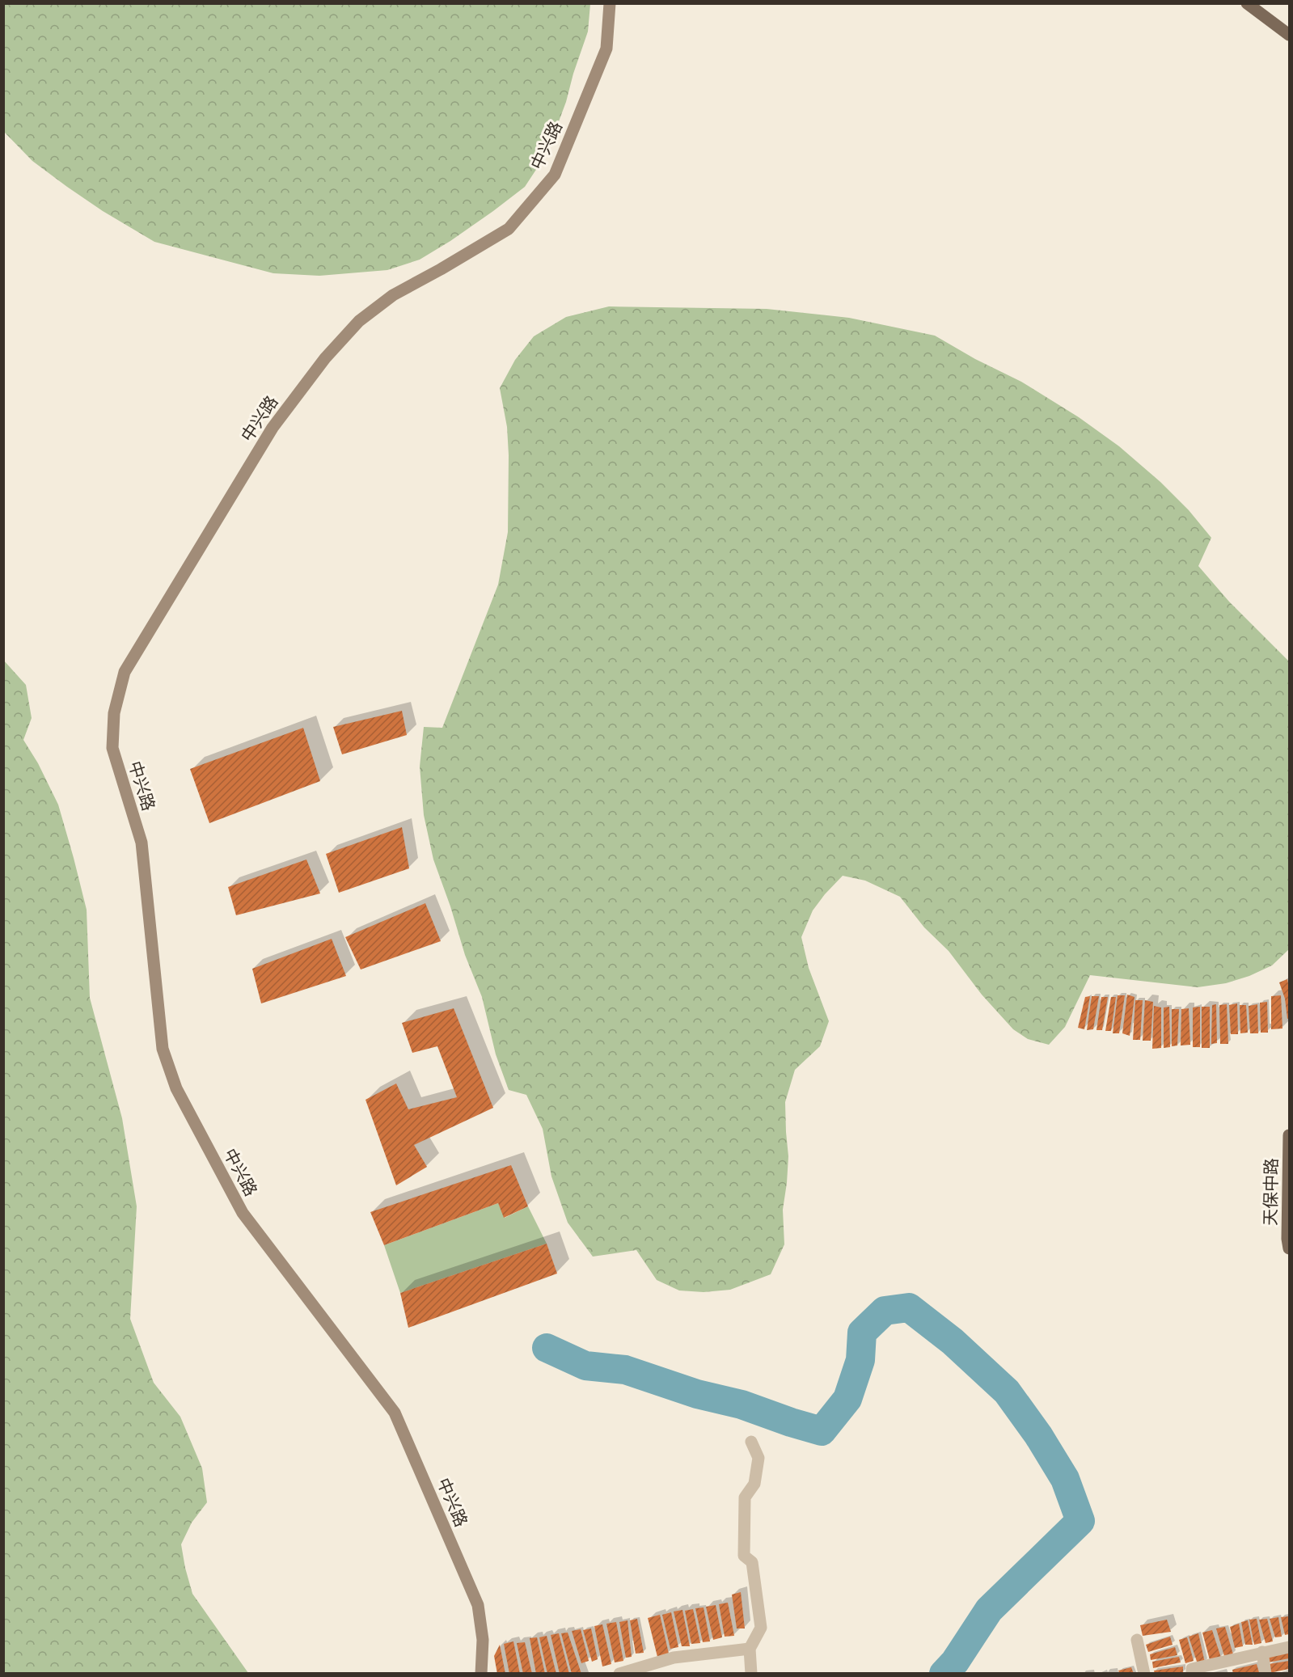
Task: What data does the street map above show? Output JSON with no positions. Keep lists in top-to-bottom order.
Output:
{
  "streets": {
    "main road": ["中兴路", "天保中路"]
  }
}
